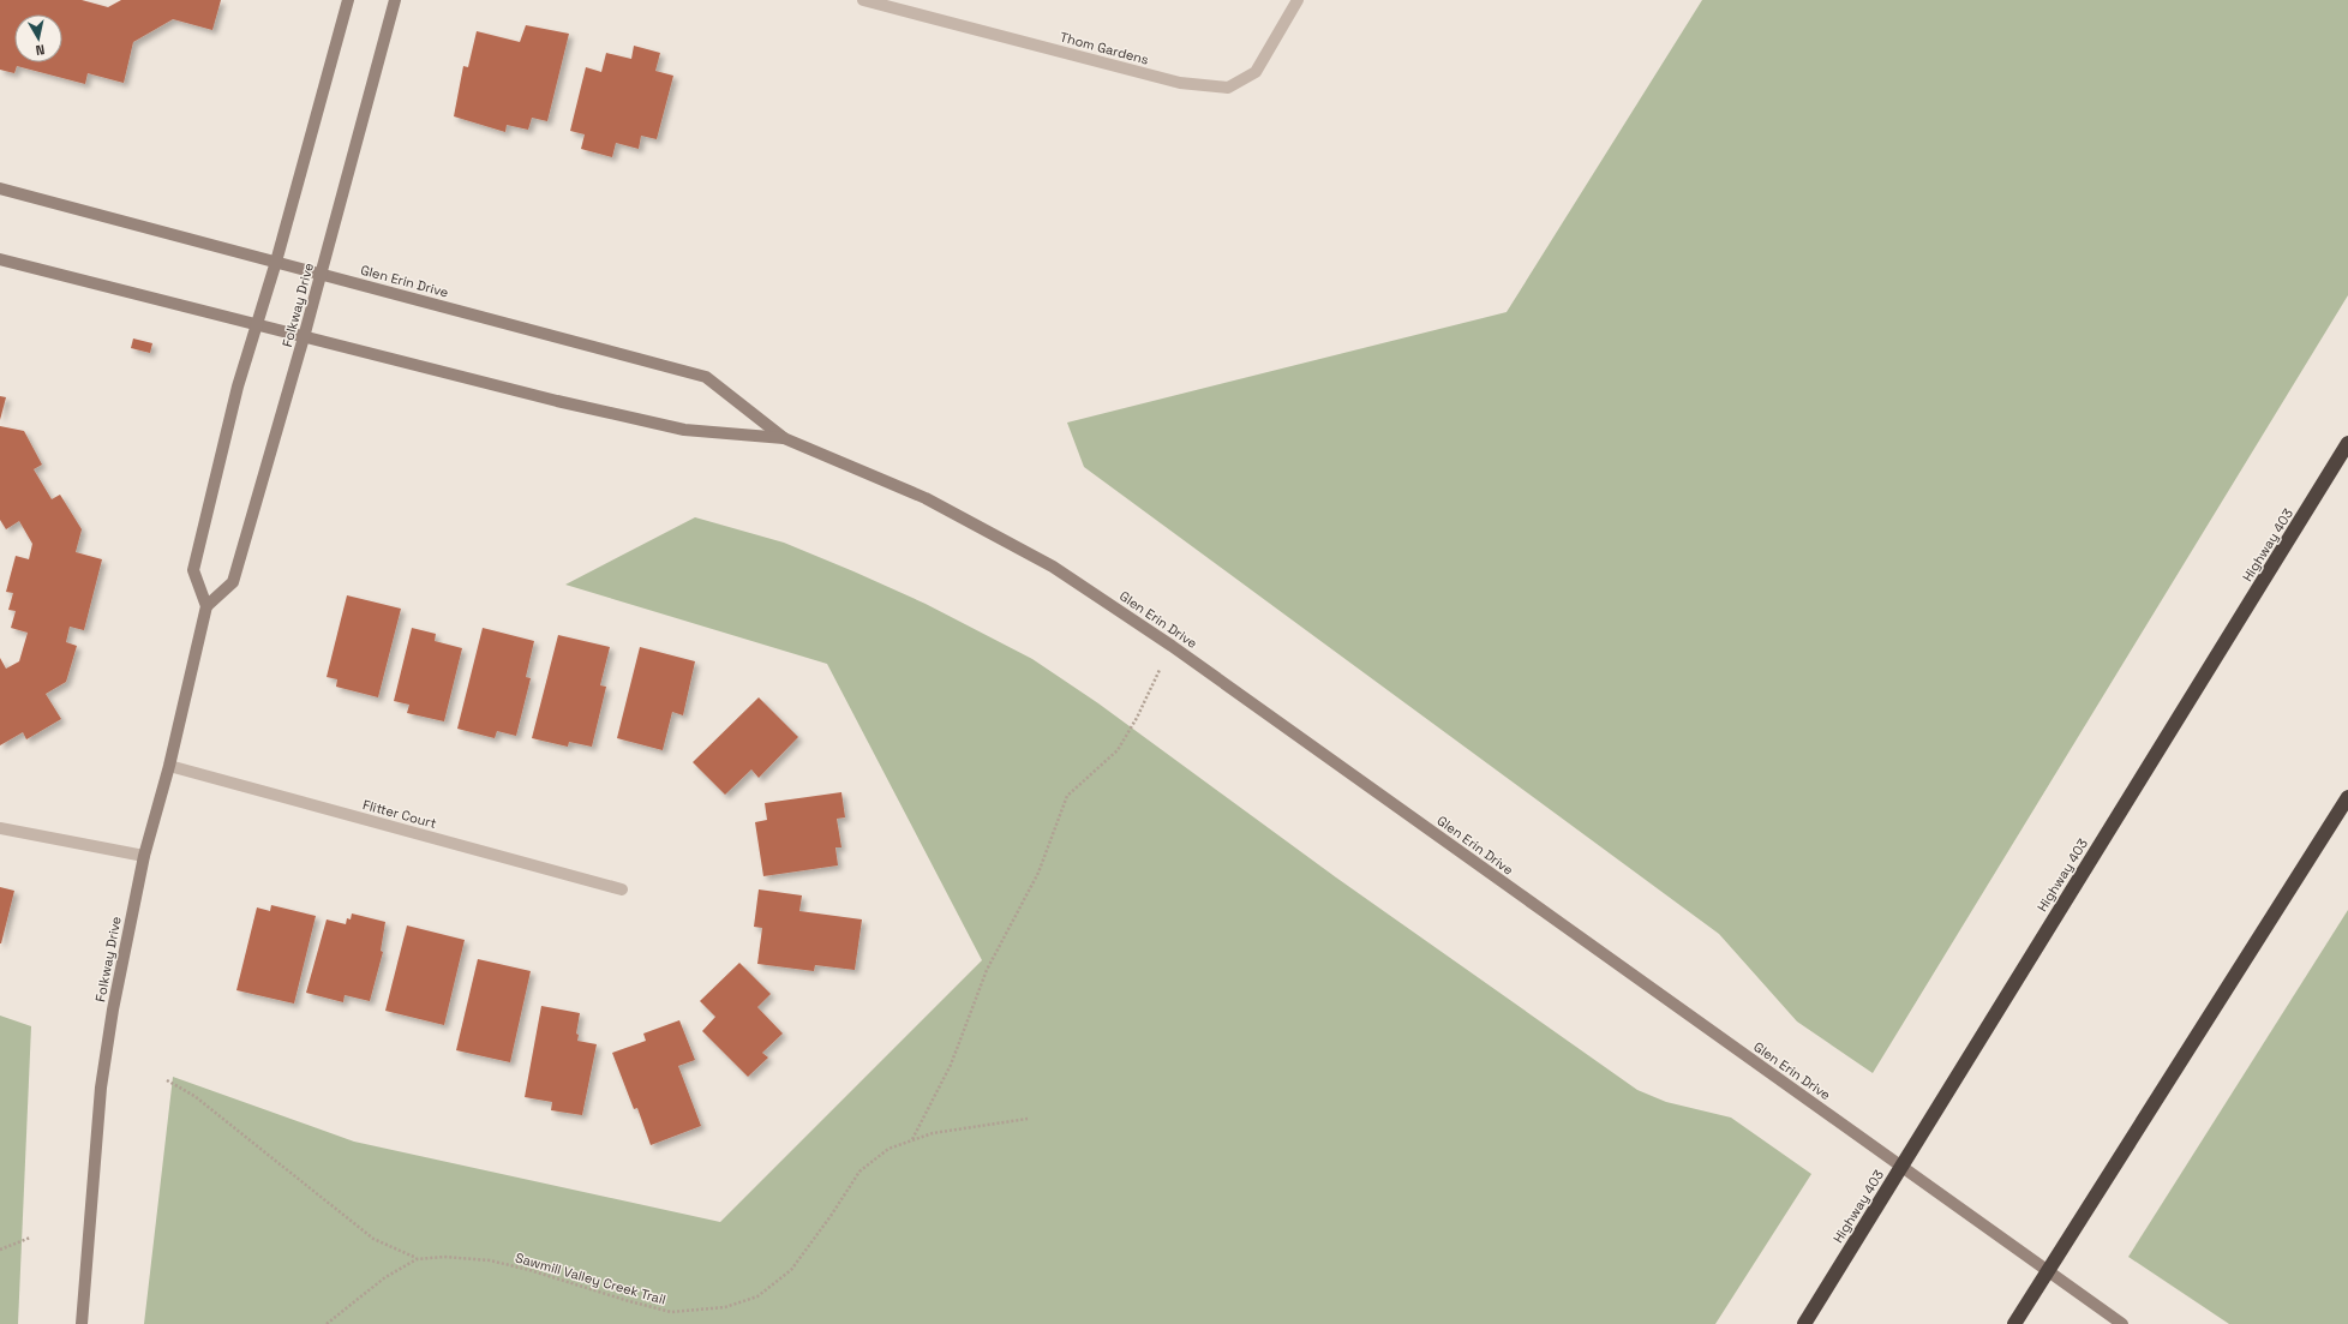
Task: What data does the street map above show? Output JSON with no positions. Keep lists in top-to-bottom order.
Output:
{
  "streets": {
    "highway": ["Highway 403"],
    "street": [
      "Thom Gardens",
      "Glen Erin Drive",
      "Folkway Drive",
      "Flitter Court"
    ],
    "path": ["Sawmill Valley Creek Trail"]
  },
  "crossings": [
    ["Glen Erin Drive", "Folkway Drive"],
    ["Folkway Drive", "Flitter Court"]
  ],
  "north": "bottom"
}
